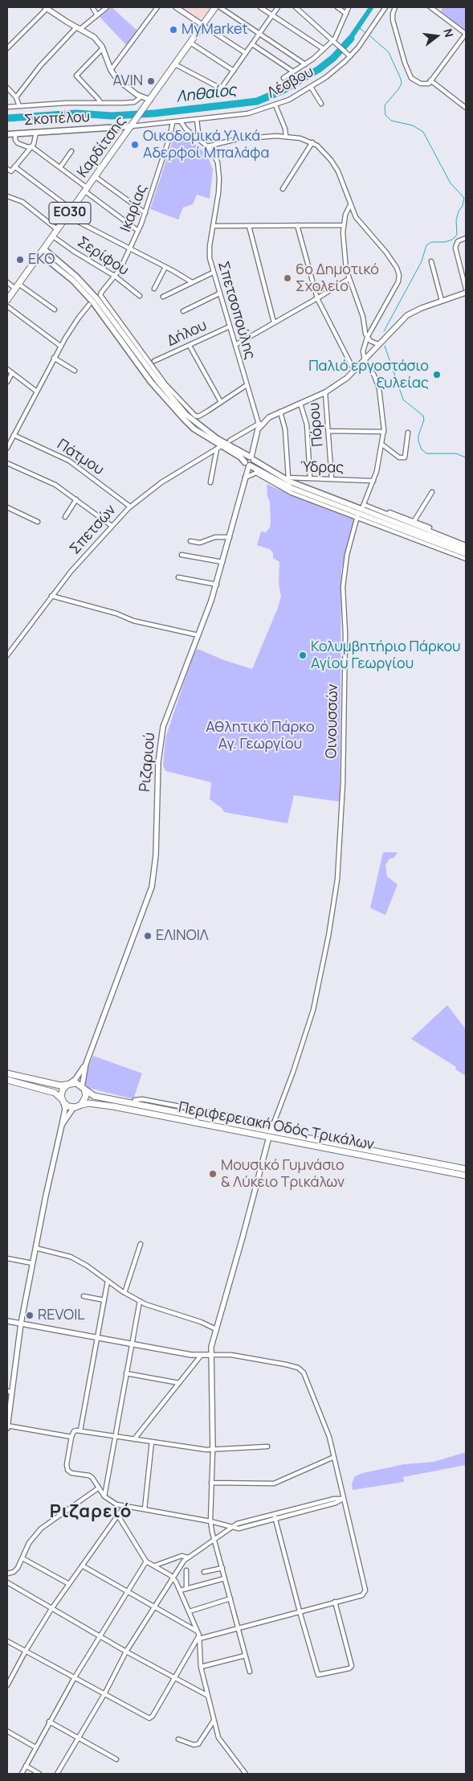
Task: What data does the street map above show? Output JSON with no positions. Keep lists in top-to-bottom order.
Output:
{
  "streets": {
    "main road": [
      "Σκοπέλου",
      "Καρδίτσης",
      "ΕΟ30",
      "Περιφερειακή Οδός Τρικάλων"
    ],
    "street": [
      "Λέσβου",
      "Ικαρίας",
      "Σερίφου",
      "Σπετσοπούλης",
      "Δήλου",
      "Πόρου",
      "Πάτμου",
      "Ύδρας",
      "Σπετσών",
      "Οινουσσών",
      "Ριζαριού"
    ]
  },
  "crossings": [
    ["Λέσβου", "Σκοπέλου"],
    ["Λέσβου", "Καρδίτσης"],
    ["Λέσβου", "Ικαρίας"],
    ["Λέσβου", "Σπετσοπούλης"],
    ["Σκοπέλου", "Καρδίτσης"],
    ["Καρδίτσης", "Σερίφου"],
    ["Ικαρίας", "Σερίφου"],
    ["Σπετσοπούλης", "Δήλου"],
    ["Πόρου", "Ύδρας"],
    ["Πάτμου", "Σπετσών"],
    ["Οινουσσών", "Περιφερειακή Οδός Τρικάλων"],
    ["Ριζαριού", "Περιφερειακή Οδός Τρικάλων"]
  ],
  "districts": ["Ριζαρειό"],
  "water": ["Ληθαίος"],
  "parks": ["Αθλητικό Πάρκο Αγ. Γεωργίου"],
  "places": [
    "MyMarket",
    "AVIN",
    "Οικοδομικά Υλικά Αδερφοί Μπαλάφα",
    "EKO",
    "6ο Δημοτικό Σχολείο",
    "Παλιό εργοστάσιο ξυλείας",
    "Κολυμβητήριο Πάρκου Αγίου Γεωργίου",
    "ΕΛΙΝΟΙΛ",
    "Μουσικό Γυμνάσιο & Λύκειο Τρικάλων",
    "REVOIL"
  ],
  "north": "right"
}
